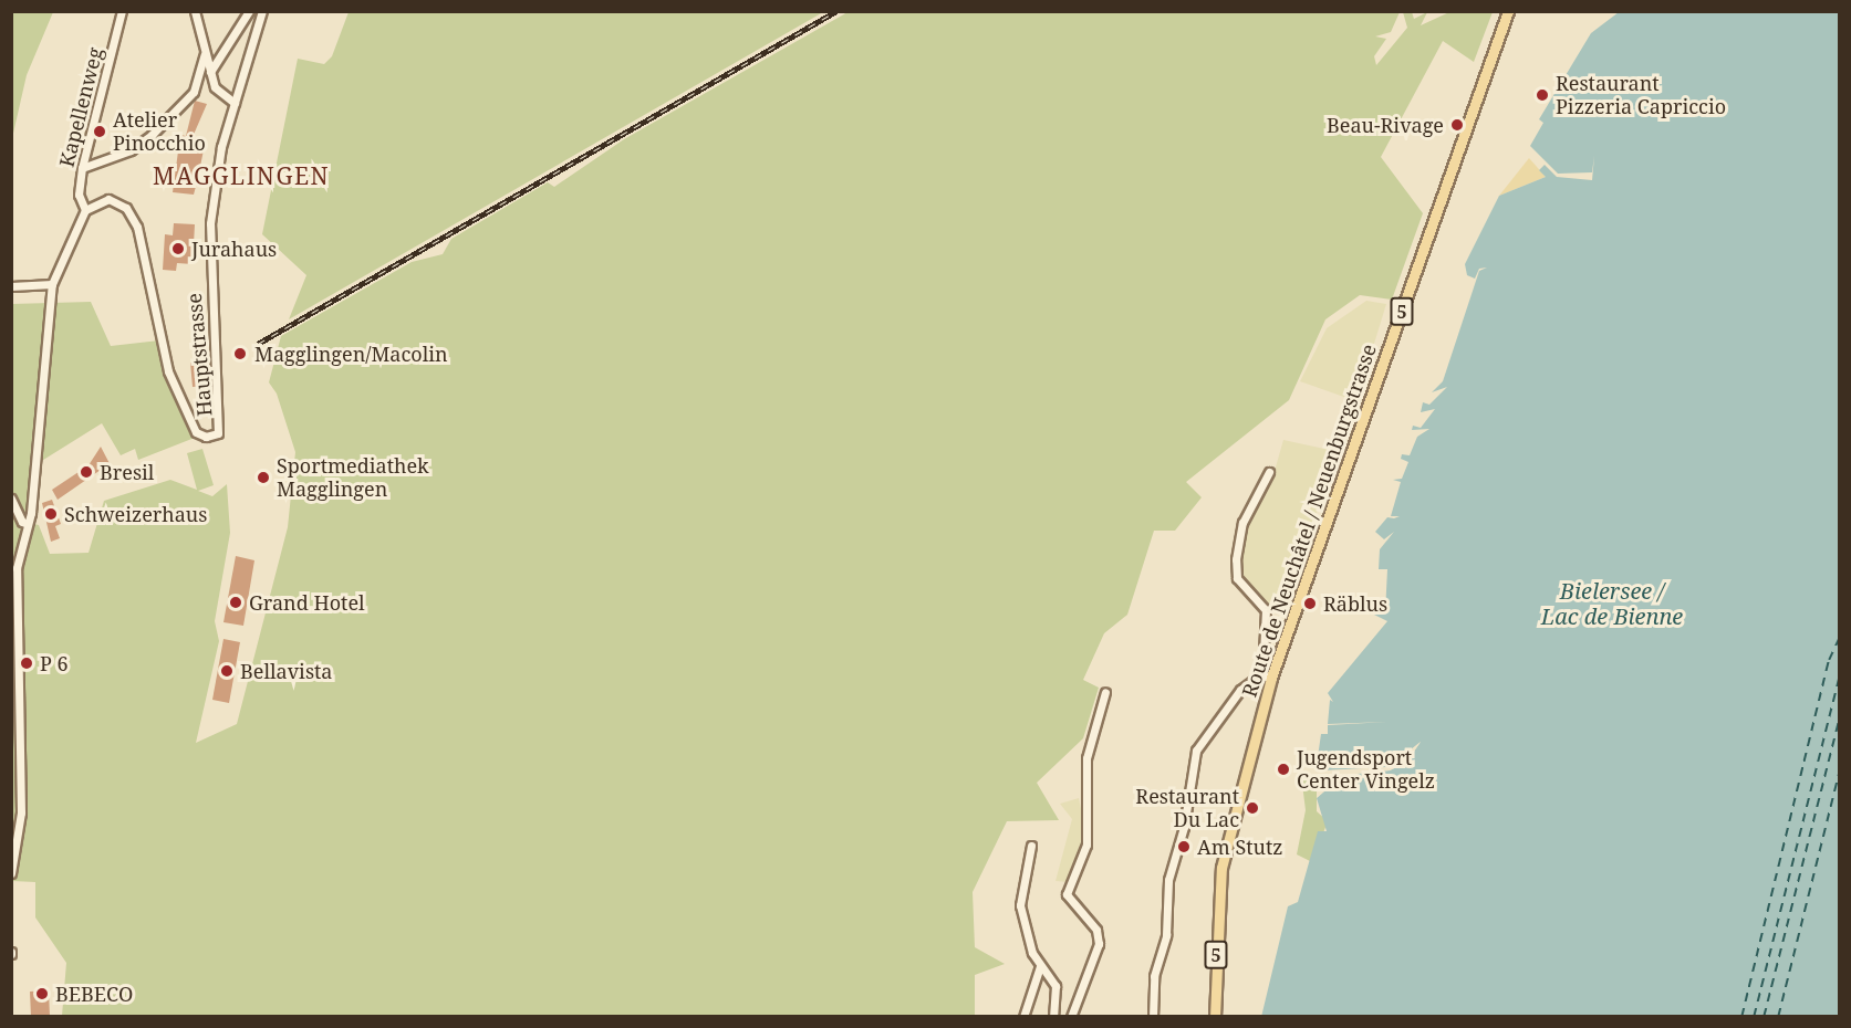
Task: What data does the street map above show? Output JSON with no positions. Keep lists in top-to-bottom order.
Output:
{
  "streets": {
    "main road": ["5", "Route de Neuchâtel / Neuenburgstrasse"],
    "street": ["Kapellenweg", "Hauptstrasse"]
  },
  "crossings": [
    ["Kapellenweg", "Hauptstrasse"]
  ],
  "districts": ["MAGGLINGEN"],
  "water": ["Bielersee / Lac de Bienne"],
  "places": [
    "Restaurant Pizzeria Capriccio",
    "Beau-Rivage",
    "Atelier Pinocchio",
    "Jurahaus",
    "Magglingen/Macolin",
    "Bresil",
    "Sportmediathek Magglingen",
    "Schweizerhaus",
    "Grand Hotel",
    "Räblus",
    "P 6",
    "Bellavista",
    "Jugendsport Center Vingelz",
    "Restaurant Du Lac",
    "Am Stutz",
    "BEBECO"
  ]
}
